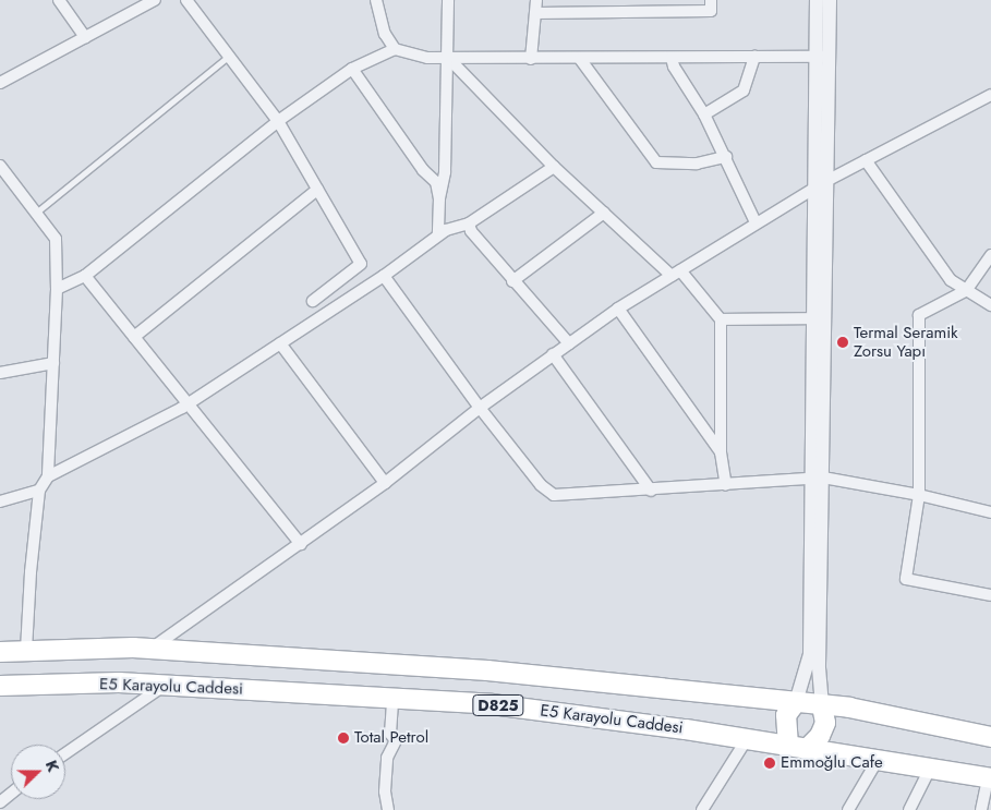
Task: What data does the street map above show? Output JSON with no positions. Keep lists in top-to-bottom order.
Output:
{
  "streets": {
    "highway": ["E5 Karayolu Caddesi", "D825"]
  },
  "places": ["Termal Seramik Zorsu Yapı", "Total Petrol", "Emmoğlu Cafe"],
  "north": "right"
}
